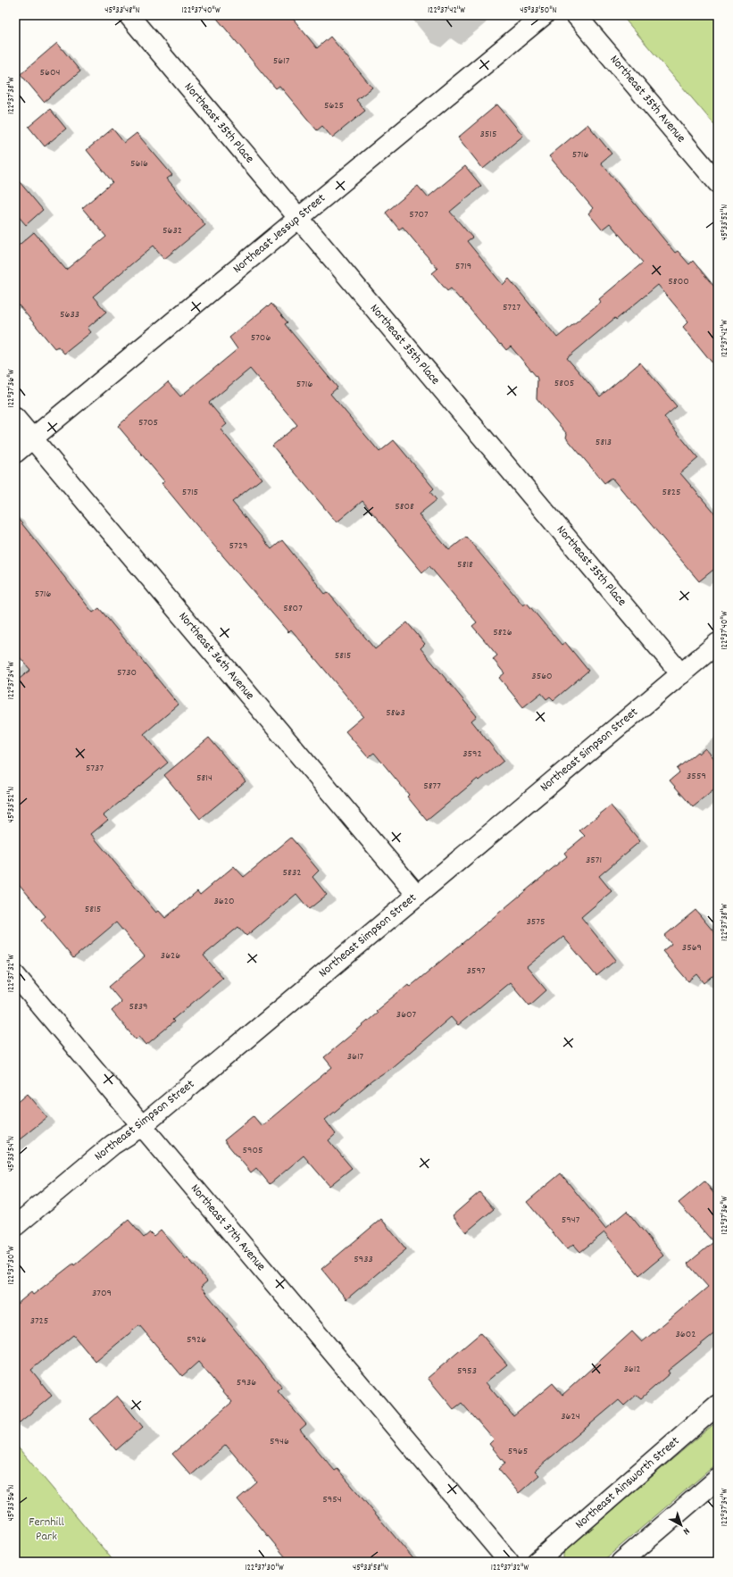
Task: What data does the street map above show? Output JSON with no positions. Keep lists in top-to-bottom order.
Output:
{
  "streets": {
    "street": [
      "Northeast 35th Avenue",
      "Northeast 35th Place",
      "Northeast Jessup Street",
      "Northeast 36th Avenue",
      "Northeast Simpson Street",
      "Northeast 37th Avenue",
      "Northeast Ainsworth Street"
    ]
  },
  "crossings": [
    ["Northeast 35th Place", "Northeast Jessup Street"],
    ["Northeast 35th Place", "Northeast Simpson Street"],
    ["Northeast Jessup Street", "Northeast 36th Avenue"],
    ["Northeast 36th Avenue", "Northeast Simpson Street"],
    ["Northeast Simpson Street", "Northeast 37th Avenue"]
  ],
  "parks": ["Fernhill Park"],
  "house_numbers": [
    "5617",
    "5604",
    "5625",
    "3515",
    "5716",
    "5616",
    "5707",
    "5632",
    "5719",
    "5800",
    "5727",
    "5633",
    "5706",
    "5805",
    "5716",
    "5705",
    "5813",
    "5715",
    "5825",
    "5808",
    "5729",
    "5818",
    "5716",
    "5807",
    "5826",
    "5815",
    "5730",
    "3560",
    "5863",
    "3592",
    "5737",
    "3559",
    "5814",
    "5877",
    "3571",
    "5832",
    "3620",
    "5815",
    "3575",
    "3569",
    "3626",
    "3597",
    "5839",
    "3607",
    "3617",
    "5905",
    "5947",
    "5933",
    "3709",
    "3725",
    "3602",
    "5926",
    "3612",
    "5953",
    "5936",
    "3624",
    "5946",
    "5965",
    "5954"
  ],
  "north": "bottom right",
  "coordinates": [
    "45°33'48\"N",
    "122°37'40\"W",
    "122°37'42\"W",
    "45°33'50\"N",
    "122°37'38\"W",
    "45°33'52\"N",
    "122°37'36\"W",
    "122°37'34\"W",
    "122°37'32\"W",
    "45°33'54\"N",
    "122°37'30\"W",
    "45°33'56\"N",
    "45°33'58\"N"
  ]
}
